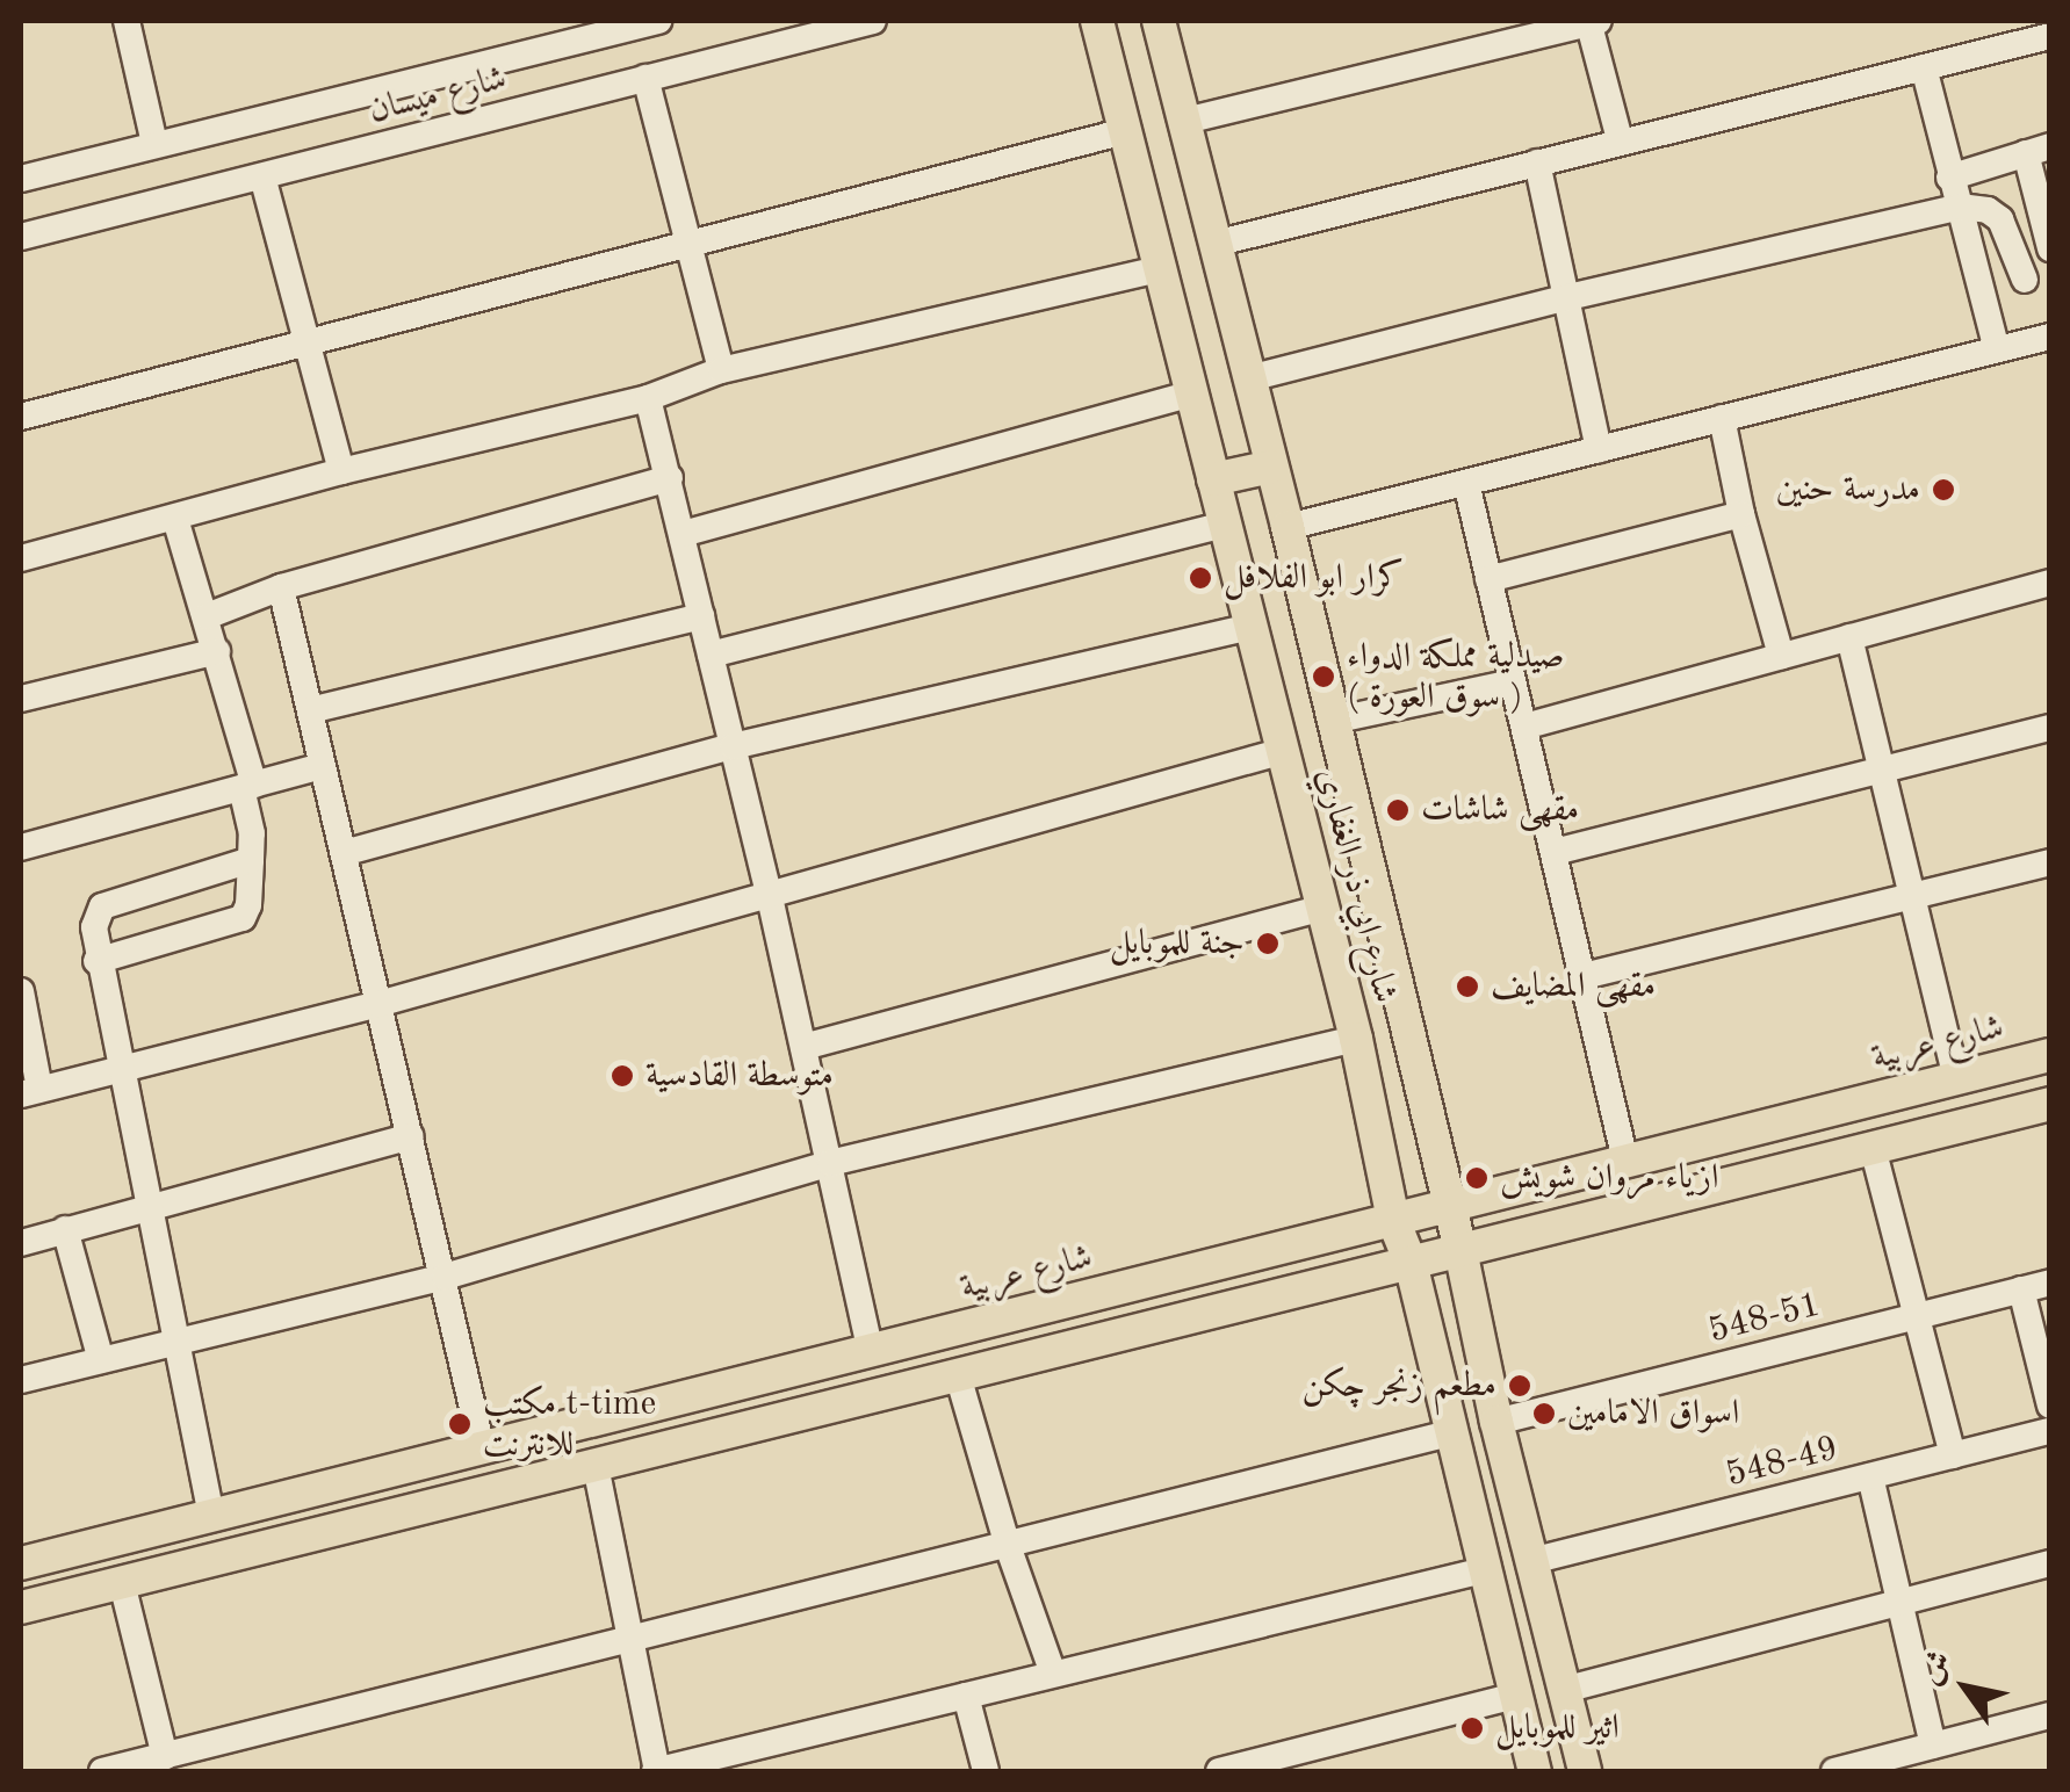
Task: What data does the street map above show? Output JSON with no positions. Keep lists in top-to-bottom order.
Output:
{
  "streets": {
    "main road": ["شارع ابي ذر الغفاري", "شارع عربية"],
    "street": ["شارع ميسان", "548-51", "548-49"]
  },
  "crossings": [
    ["شارع ابي ذر الغفاري", "شارع عربية"],
    ["شارع ابي ذر الغفاري", "548-51"],
    ["شارع ابي ذر الغفاري", "548-49"]
  ],
  "places": [
    "مدرسة حنين",
    "كرار ابو الفلافل",
    "صيدلية مملكة الدواء ( سوق العورة )",
    "مقهى شاشات",
    "جنة للموبايل",
    "مقهى المضايف",
    "متوسطة القادسية",
    "ازياء مروان شويش",
    "مطعم زنجر چكن",
    "اسواق الامامين",
    "مكتب t-time للانترنت",
    "اثير للموبايل"
  ],
  "north": "top left"
}
